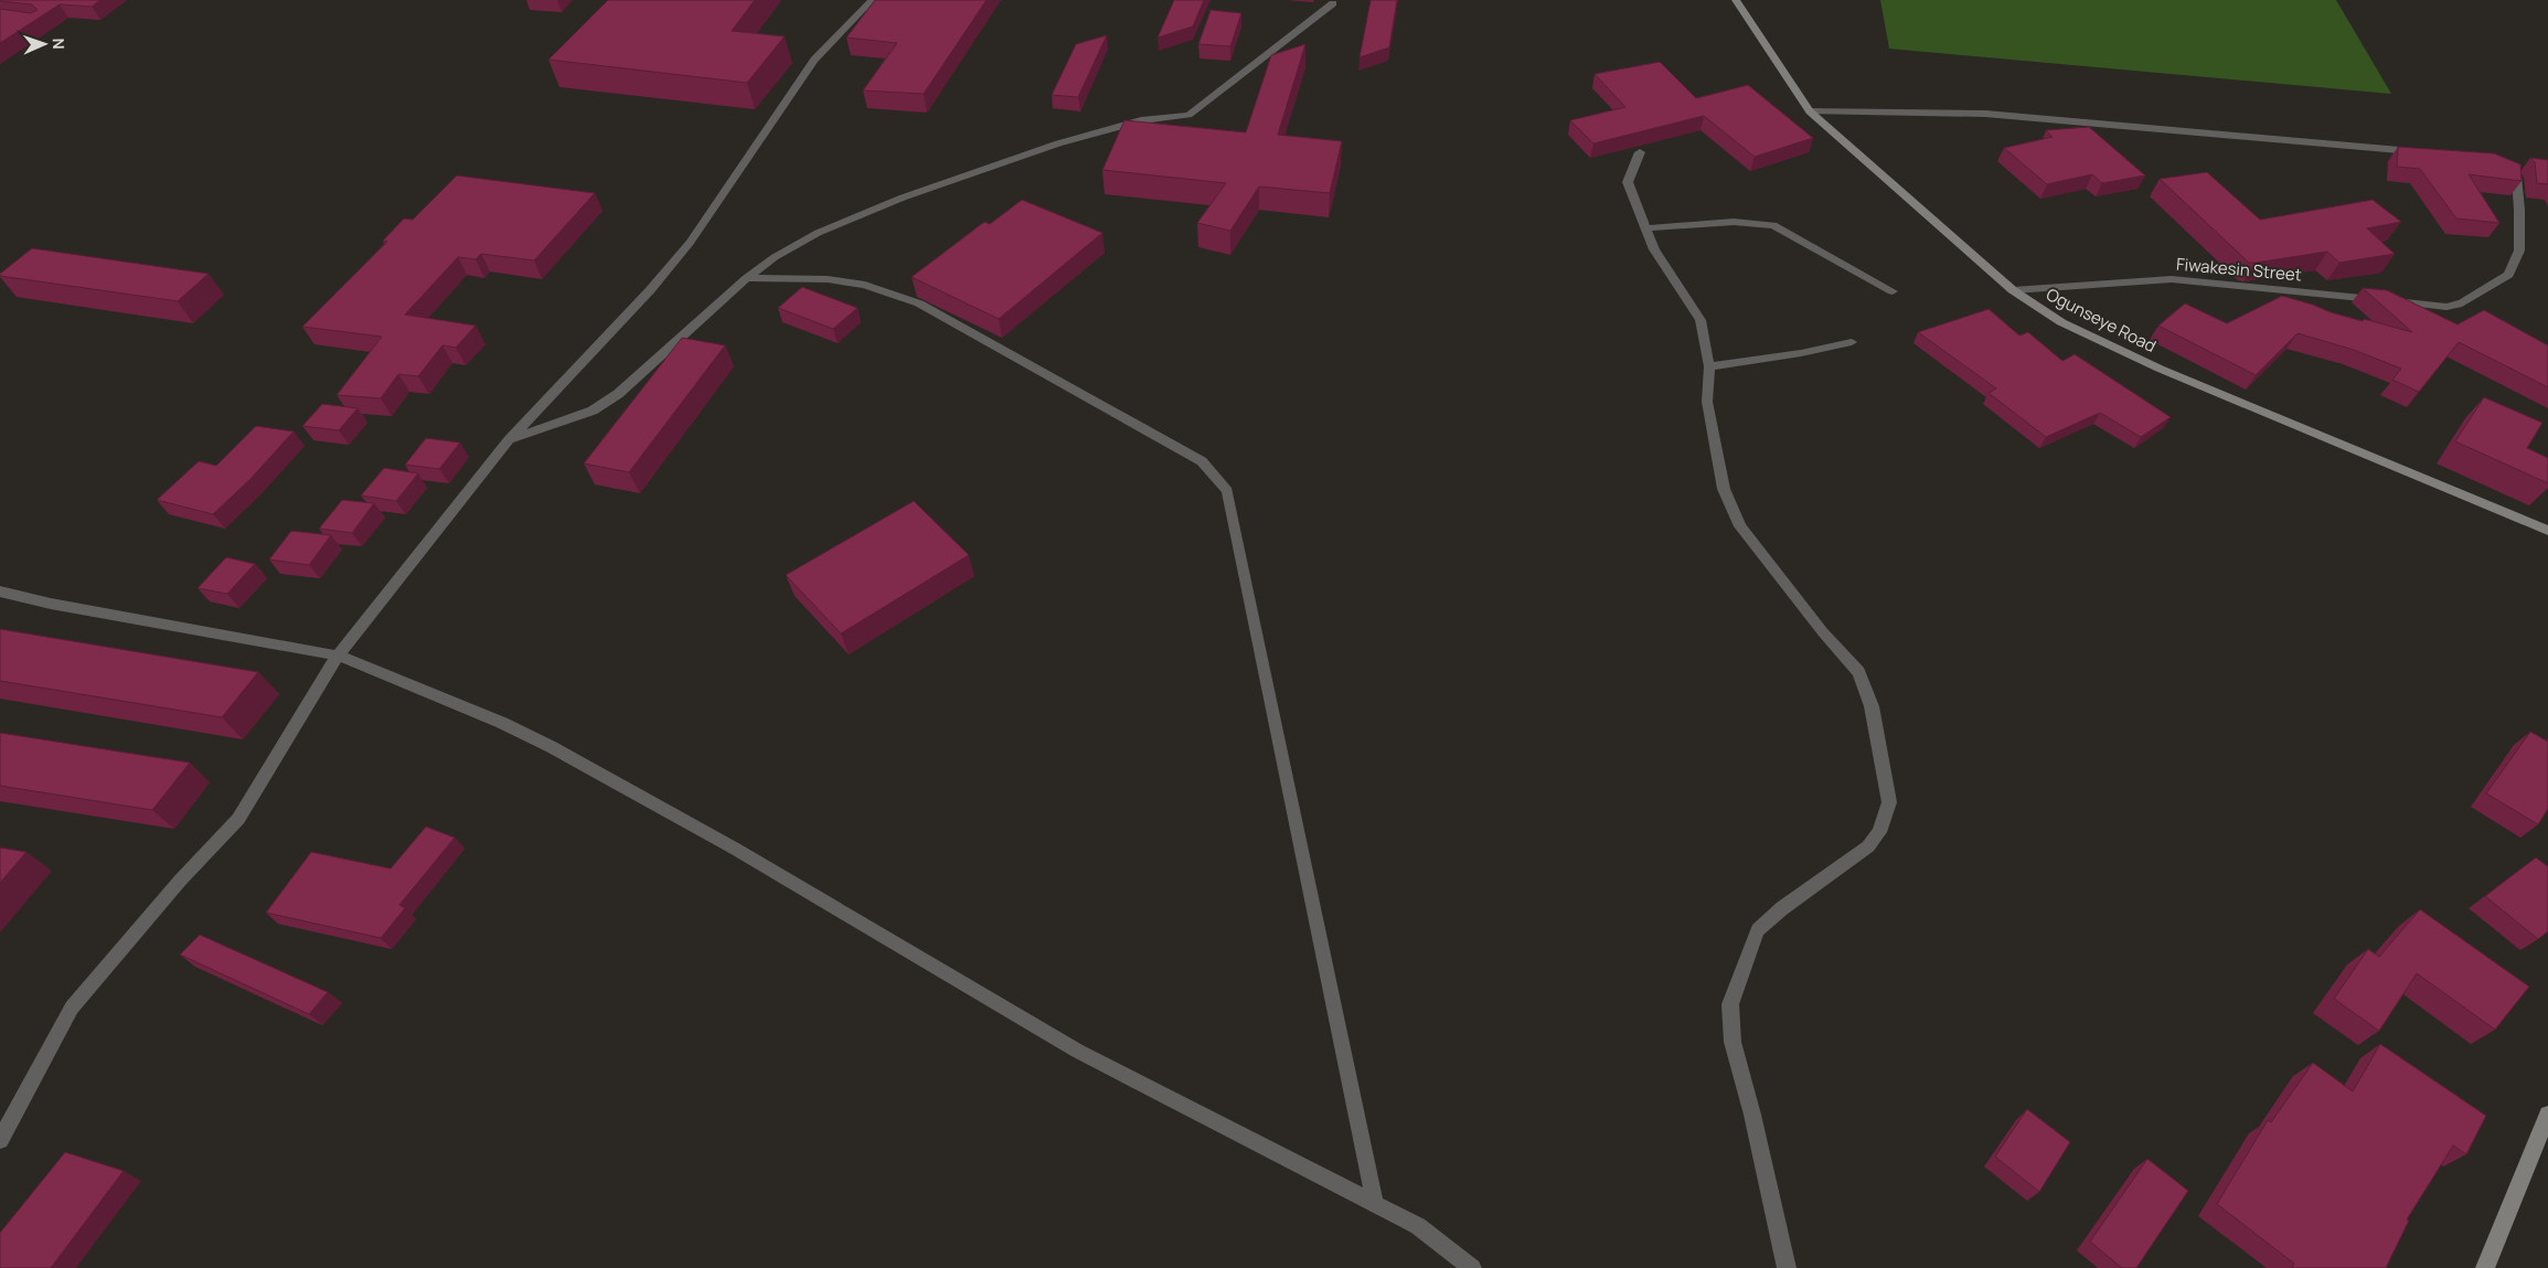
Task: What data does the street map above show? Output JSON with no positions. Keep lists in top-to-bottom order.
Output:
{
  "streets": {
    "street": ["Fiwakesin Street", "Ogunseye Road"]
  },
  "crossings": [
    ["Fiwakesin Street", "Ogunseye Road"]
  ],
  "north": "right"
}
